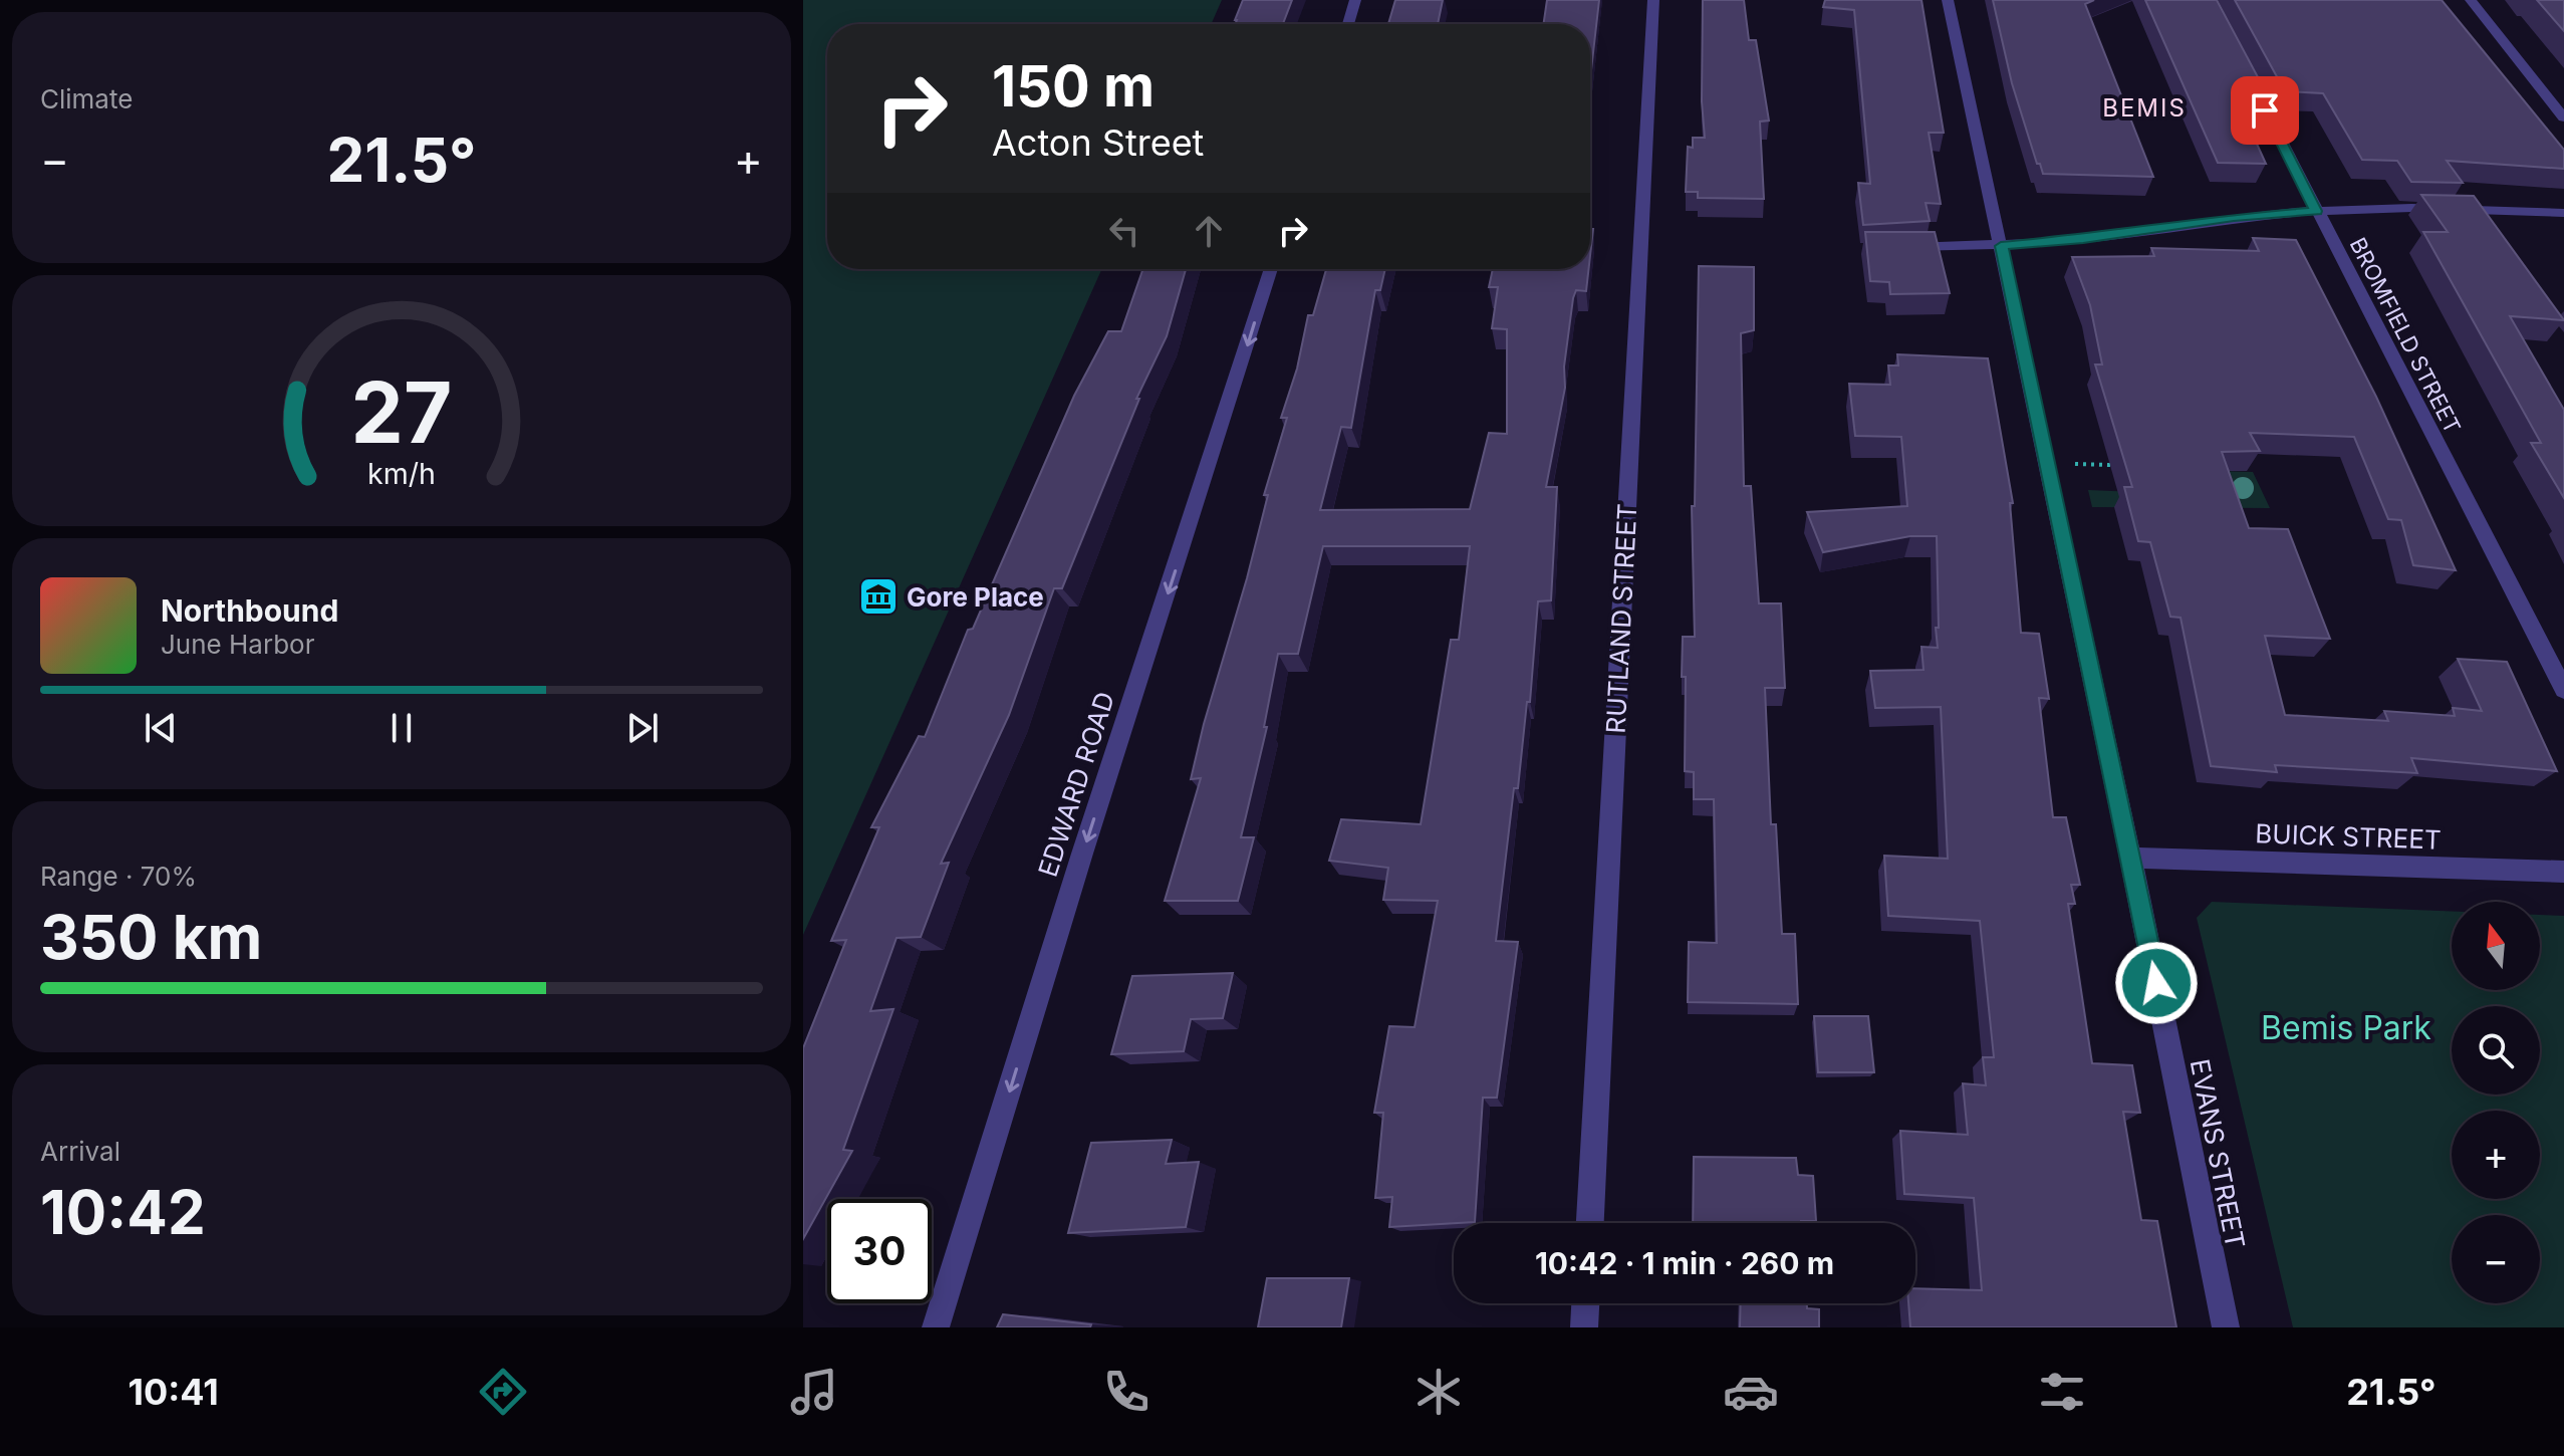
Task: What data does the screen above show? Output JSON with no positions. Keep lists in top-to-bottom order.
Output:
{
  "streets": {
    "street": [
      "BROMFIELD STREET",
      "RUTLAND STREET",
      "EDWARD ROAD",
      "BUICK STREET",
      "EVANS STREET"
    ]
  },
  "crossings": [
    ["BUICK STREET", "EVANS STREET"]
  ],
  "one_way": ["EDWARD ROAD"],
  "districts": ["BEMIS"],
  "parks": ["Bemis Park"],
  "places": {
    "museum": ["Gore Place"]
  },
  "north": "top",
  "page": {
    "tile": [
      "Climate",
      ["Range · 70%", "350 km"],
      ["Arrival", "10:42"]
    ],
    "turn": ["150 m", "Acton Street"],
    "heat": ["−", "21.5°", "+"],
    "song": ["Northbound", "June Harbor"],
    "map_buttons": ["+", "−"],
    "limit": "30",
    "trip": "10:42 · 1 min · 260 m",
    "tabs": ["10:41", "21.5°"],
    "gauge": ["27", "km/h"]
  }
}
